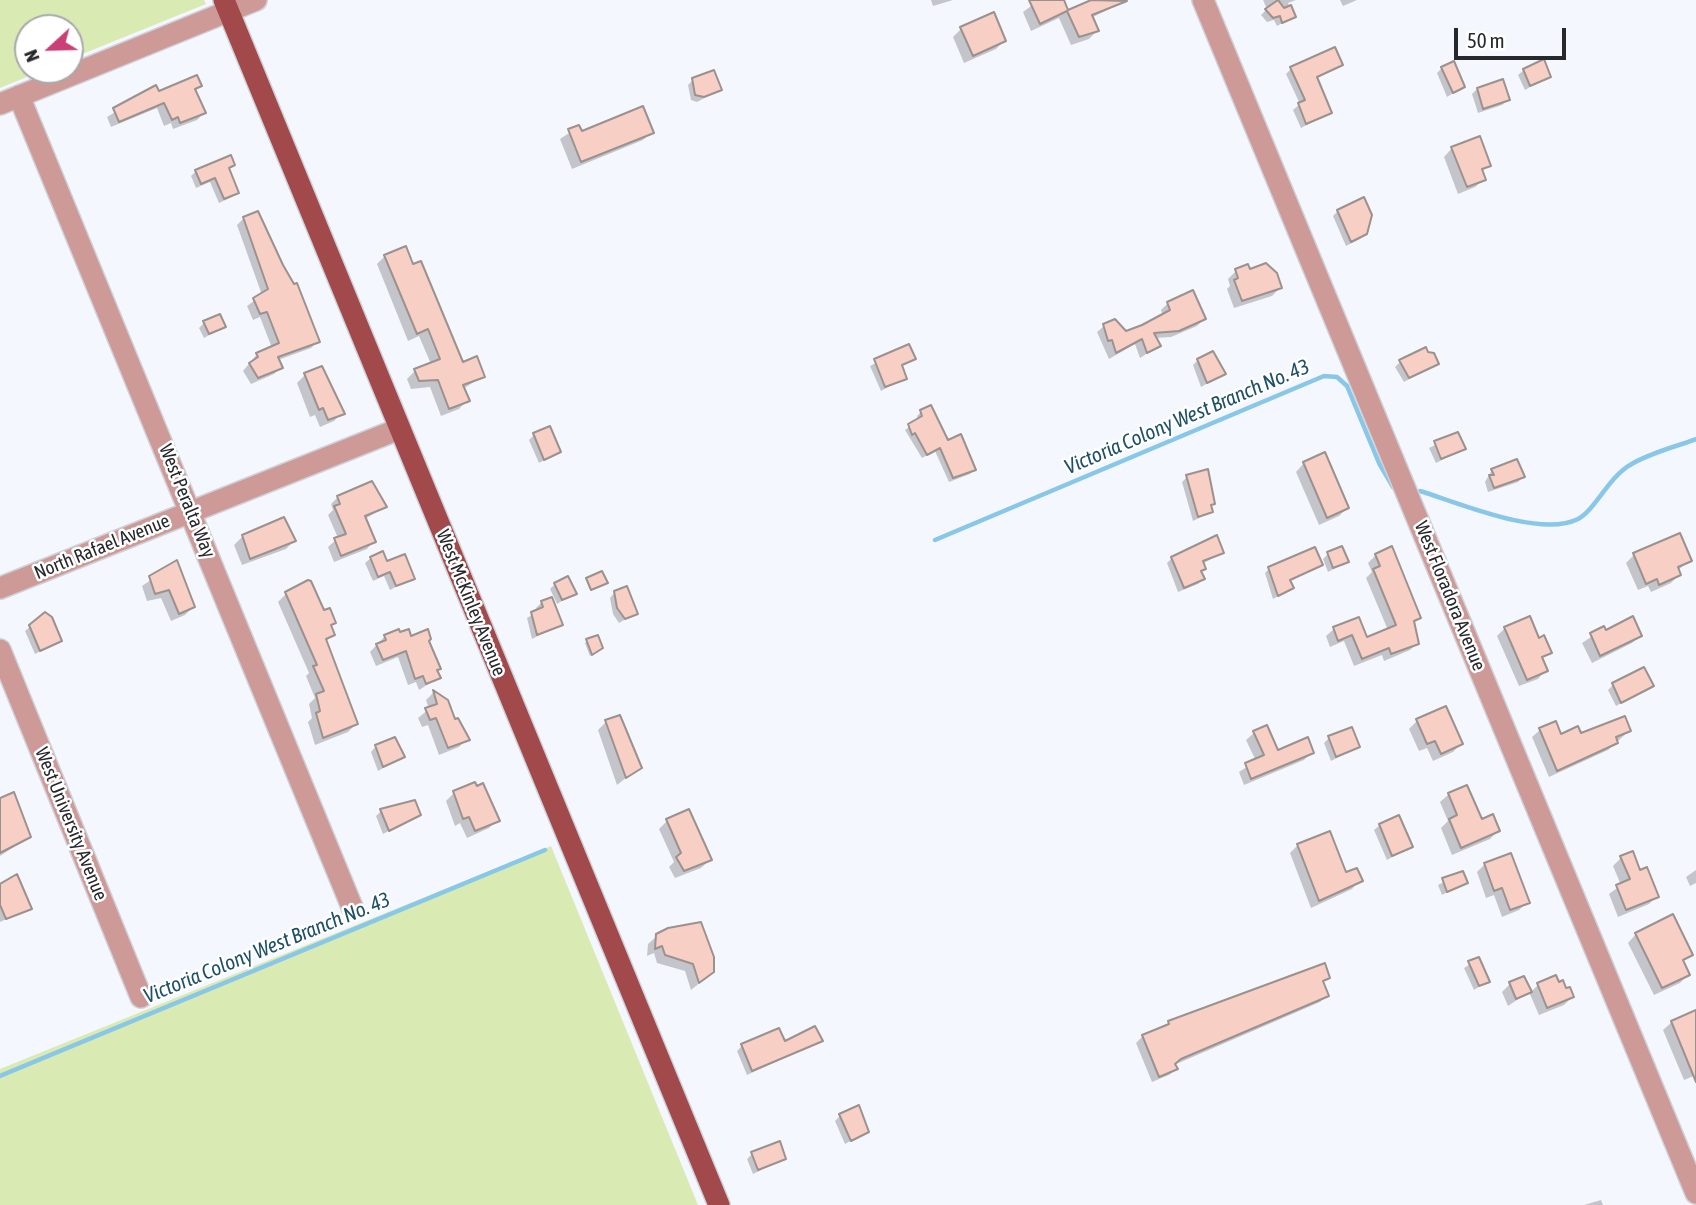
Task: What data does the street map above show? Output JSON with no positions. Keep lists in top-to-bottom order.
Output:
{
  "streets": {
    "main road": ["West McKinley Avenue"],
    "street": [
      "West Peralta Way",
      "North Rafael Avenue",
      "West Floradora Avenue",
      "West University Avenue"
    ]
  },
  "crossings": [
    ["West Peralta Way", "North Rafael Avenue"],
    ["North Rafael Avenue", "West McKinley Avenue"]
  ],
  "water": ["Victoria Colony West Branch No. 43"],
  "scale_bar": "50 m",
  "north": "left"
}
